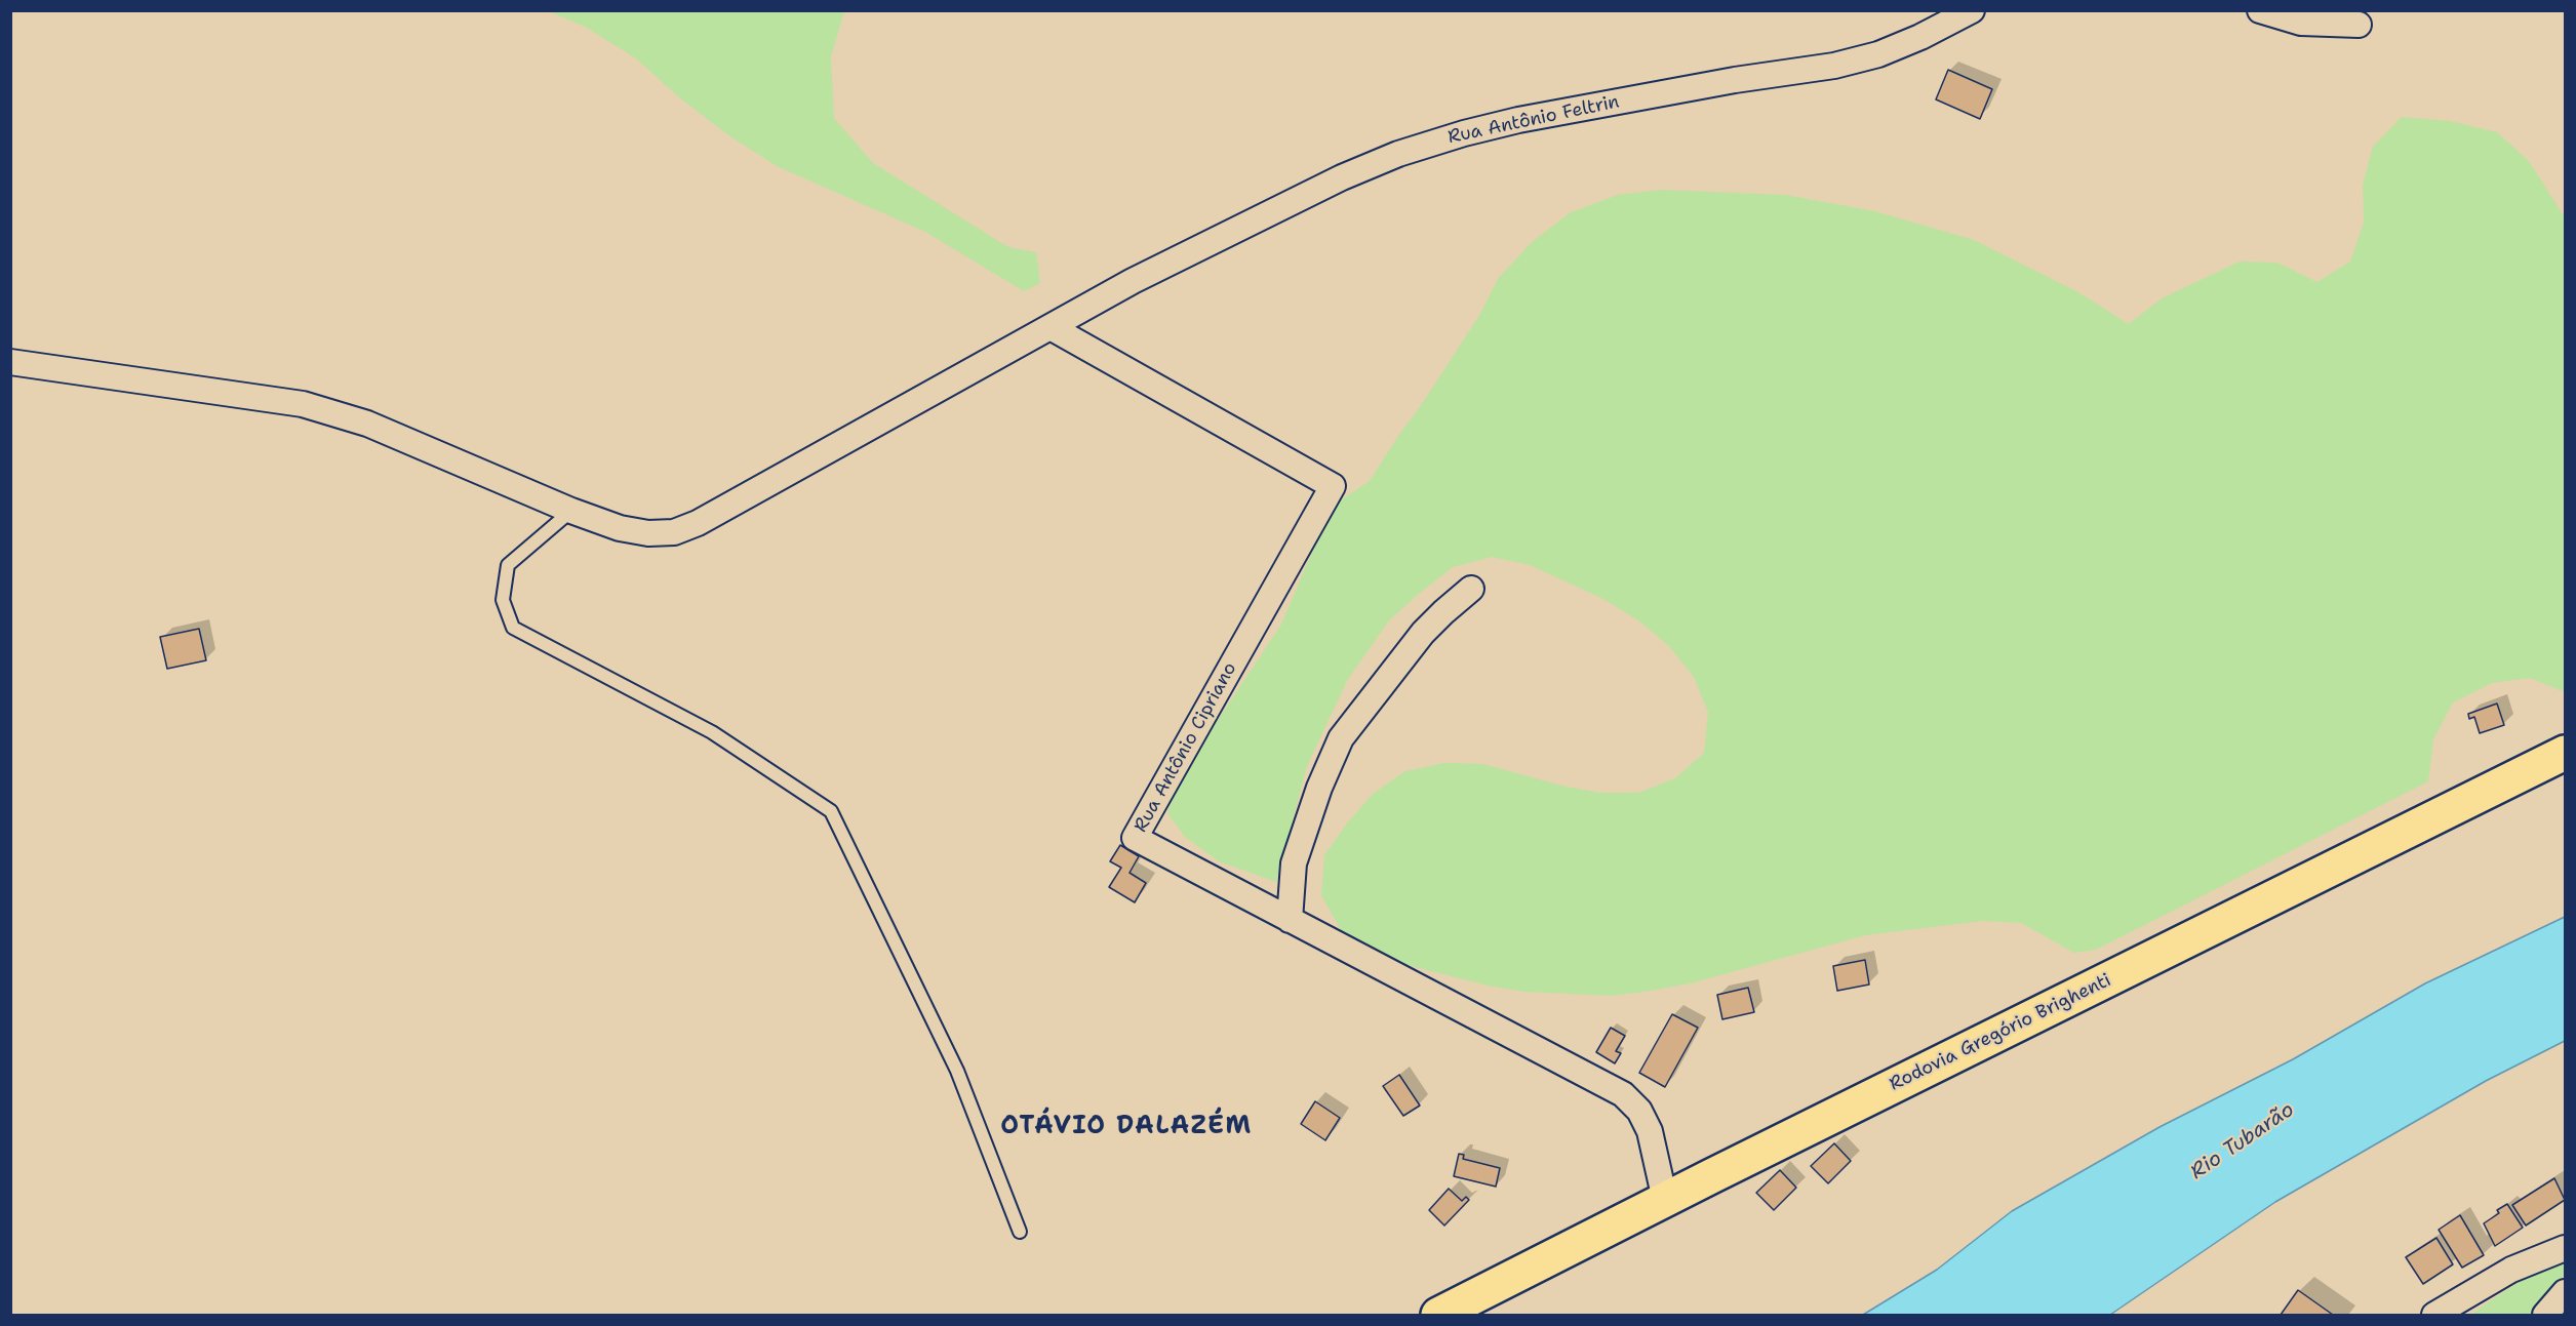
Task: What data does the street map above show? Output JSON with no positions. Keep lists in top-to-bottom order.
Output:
{
  "streets": {
    "main road": ["Rodovia Gregório Brighenti"],
    "street": ["Rua Antônio Feltrin", "Rua Antônio Cipriano"]
  },
  "crossings": [
    ["Rua Antônio Feltrin", "Rua Antônio Cipriano"],
    ["Rua Antônio Cipriano", "Rodovia Gregório Brighenti"]
  ],
  "districts": ["OTÁVIO DALAZÉM"],
  "water": ["Rio Tubarão"]
}
